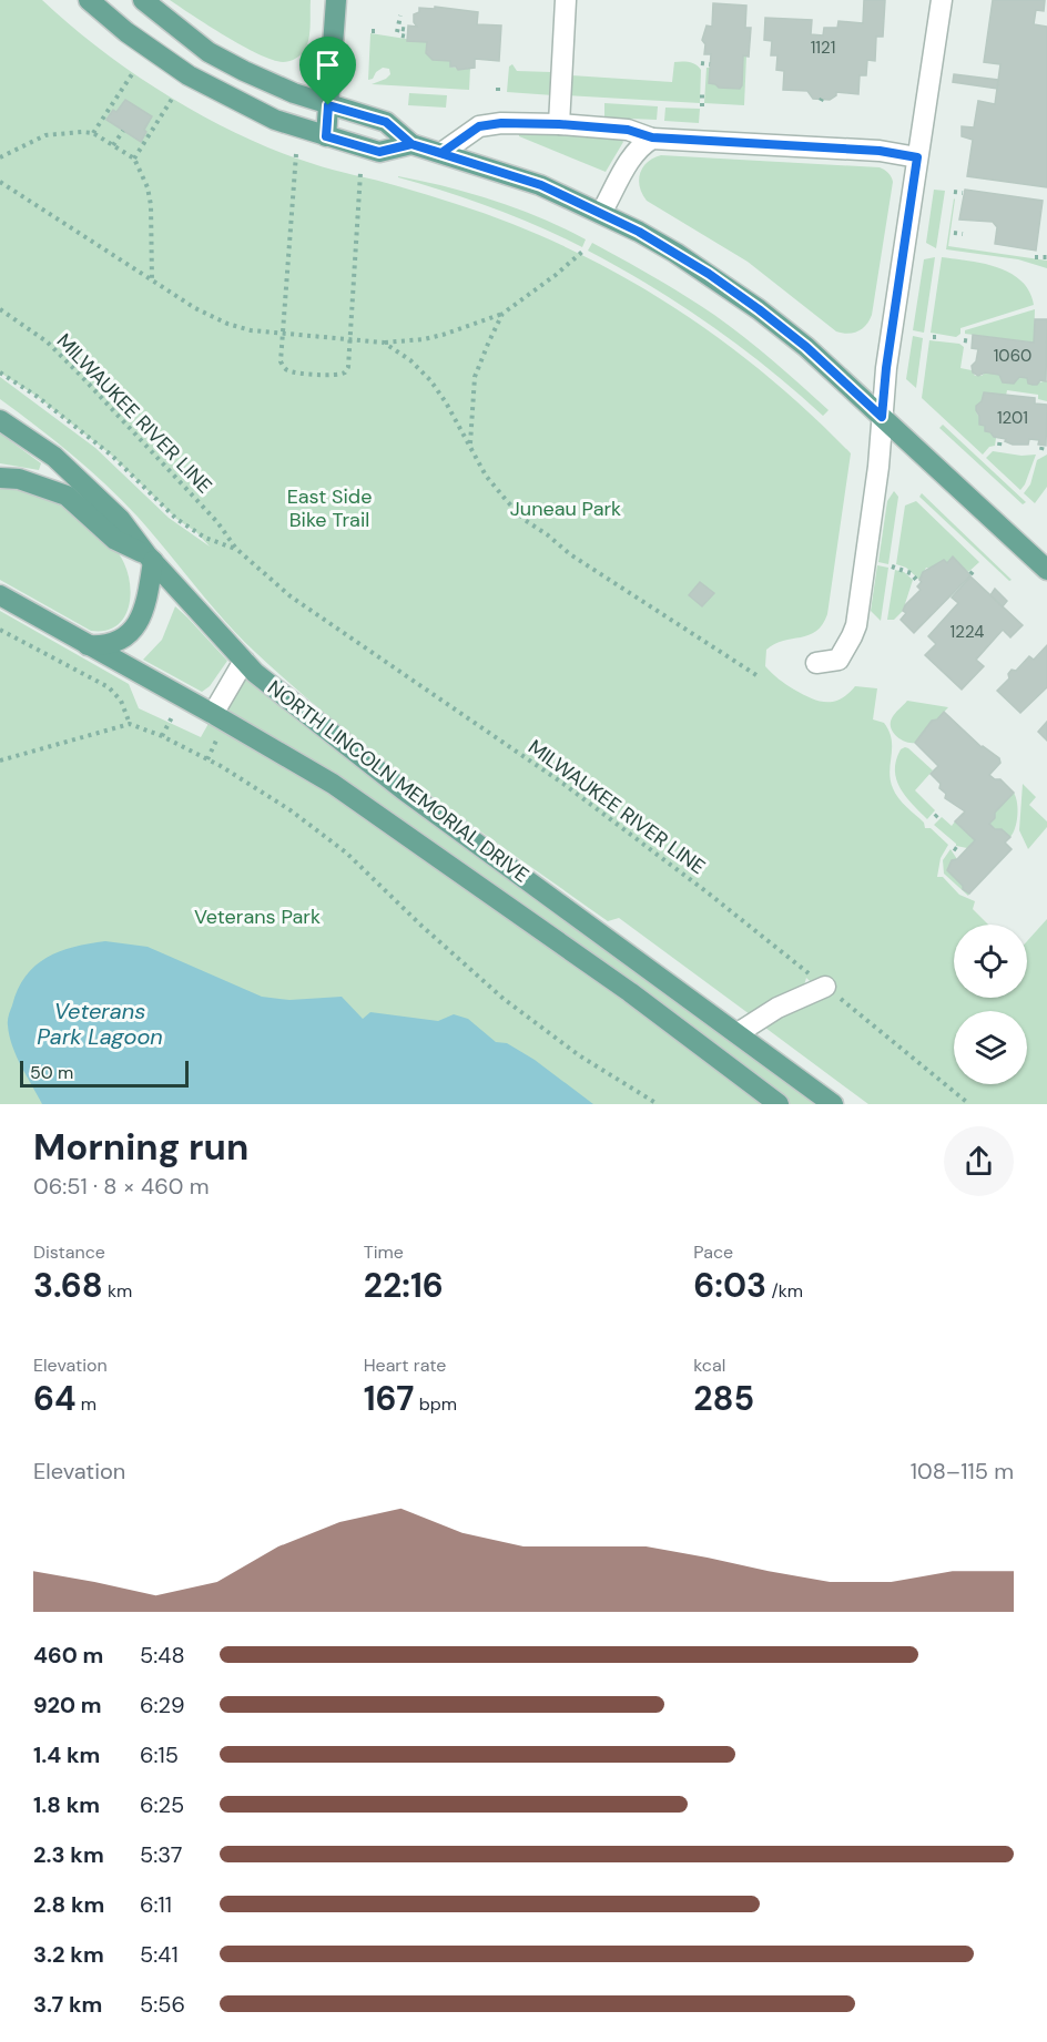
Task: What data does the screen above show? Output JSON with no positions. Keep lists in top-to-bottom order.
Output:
{
  "streets": {
    "main road": ["NORTH LINCOLN MEMORIAL DRIVE"],
    "path": ["MILWAUKEE RIVER LINE"]
  },
  "water": ["Veterans Park Lagoon"],
  "parks": ["East Side Bike Trail", "Juneau Park", "Veterans Park"],
  "house_numbers": [
    "1121",
    "1060",
    "1201",
    "1224"
  ],
  "scale_bar": "50 m",
  "page": {
    "scale": "50 m",
    "heading": ["Morning run", "06:51 · 8 × 460 m"],
    "stats": [
      ["Distance", "3.68 km"],
      ["Time", "22:16"],
      ["Pace", "6:03 /km"],
      ["Elevation", "64 m"],
      ["Heart rate", "167 bpm"],
      ["kcal", "285"]
    ],
    "chart": ["Elevation", "108–115 m"],
    "list": [
      {
        "name": "460 m",
        "note": "5:48"
      },
      {
        "name": "920 m",
        "note": "6:29"
      },
      {
        "name": "1.4 km",
        "note": "6:15"
      },
      {
        "name": "1.8 km",
        "note": "6:25"
      },
      {
        "name": "2.3 km",
        "note": "5:37"
      },
      {
        "name": "2.8 km",
        "note": "6:11"
      },
      {
        "name": "3.2 km",
        "note": "5:41"
      },
      {
        "name": "3.7 km",
        "note": "5:56"
      }
    ]
  }
}
